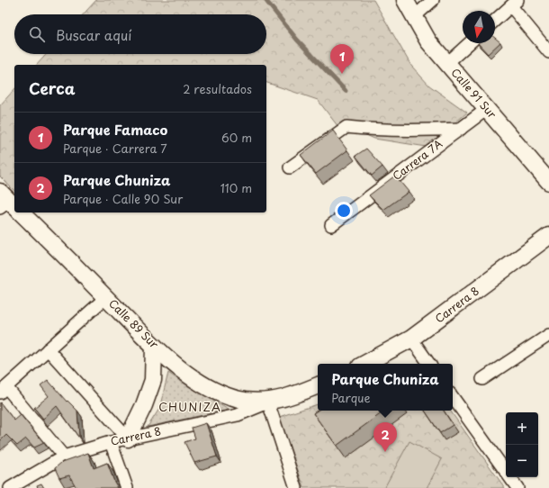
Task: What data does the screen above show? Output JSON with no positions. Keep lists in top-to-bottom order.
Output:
{
  "streets": {
    "street": [
      "Calle 91 Sur",
      "Carrera 7A",
      "Carrera 8",
      "Calle 89 Sur"
    ]
  },
  "crossings": [
    ["Calle 91 Sur", "Carrera 7A"],
    ["Carrera 8", "Calle 89 Sur"]
  ],
  "districts": ["CHUNIZA"],
  "north": "bottom",
  "page": {
    "search": "Buscar aquí",
    "pins": ["1", "2"],
    "heading": ["Cerca", "2 resultados"],
    "list": [
      {
        "mark": "1",
        "name": "Parque Famaco",
        "note": "Parque · Carrera 7",
        "value": "60 m"
      },
      {
        "mark": "2",
        "name": "Parque Chuniza",
        "note": "Parque · Calle 90 Sur",
        "value": "110 m"
      }
    ],
    "popup": ["Parque Chuniza", "Parque"],
    "map_buttons": ["+", "−"]
  }
}
